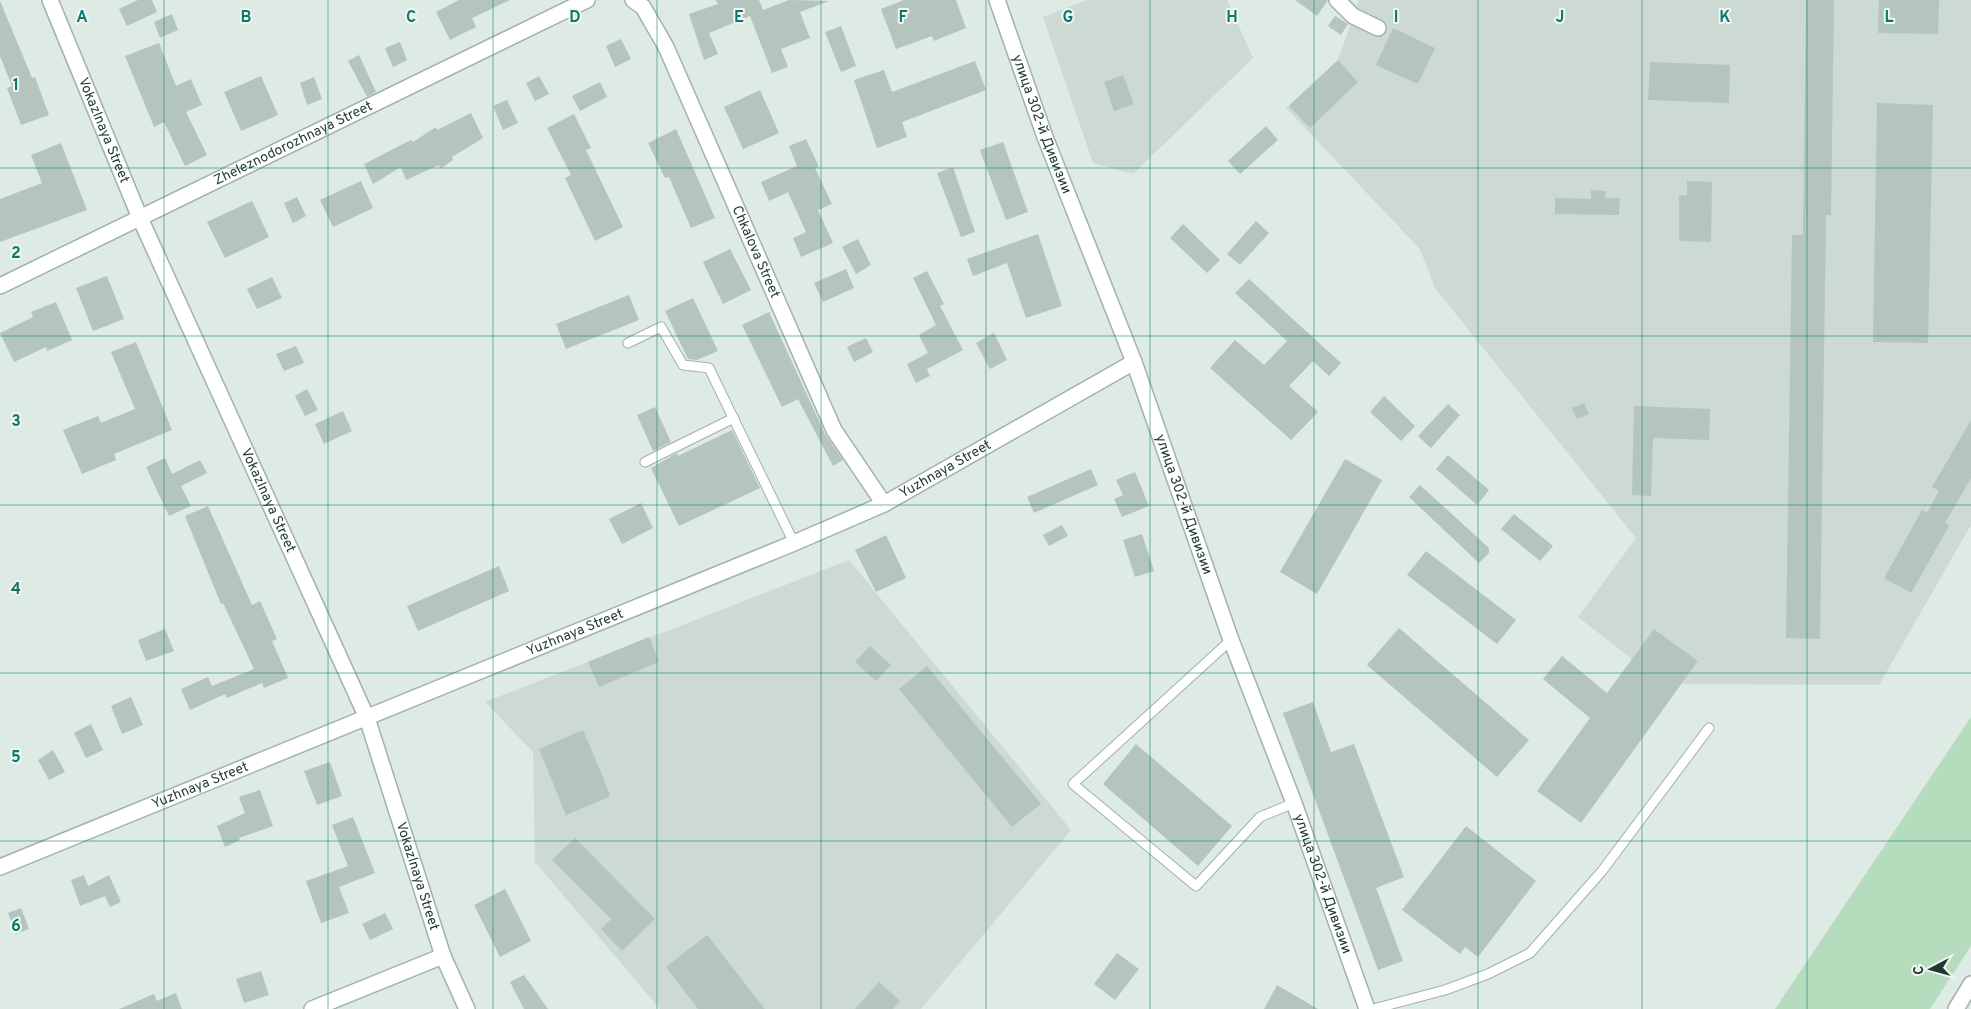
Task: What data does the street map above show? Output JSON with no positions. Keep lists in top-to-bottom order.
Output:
{
  "streets": {
    "street": [
      "улица 302-й Дивизии",
      "Vokazlnaya Street",
      "Zheleznodorozhnaya Street",
      "Chkalova Street",
      "Yuzhnaya Street"
    ]
  },
  "crossings": [
    ["улица 302-й Дивизии", "Yuzhnaya Street"],
    ["Vokazlnaya Street", "Zheleznodorozhnaya Street"],
    ["Vokazlnaya Street", "Yuzhnaya Street"],
    ["Chkalova Street", "Yuzhnaya Street"]
  ],
  "north": "left",
  "grid": {
    "columns": [
      "A",
      "B",
      "C",
      "D",
      "E",
      "F",
      "G",
      "H",
      "I",
      "J",
      "K",
      "L"
    ],
    "rows": [
      "1",
      "2",
      "3",
      "4",
      "5",
      "6"
    ]
  }
}
